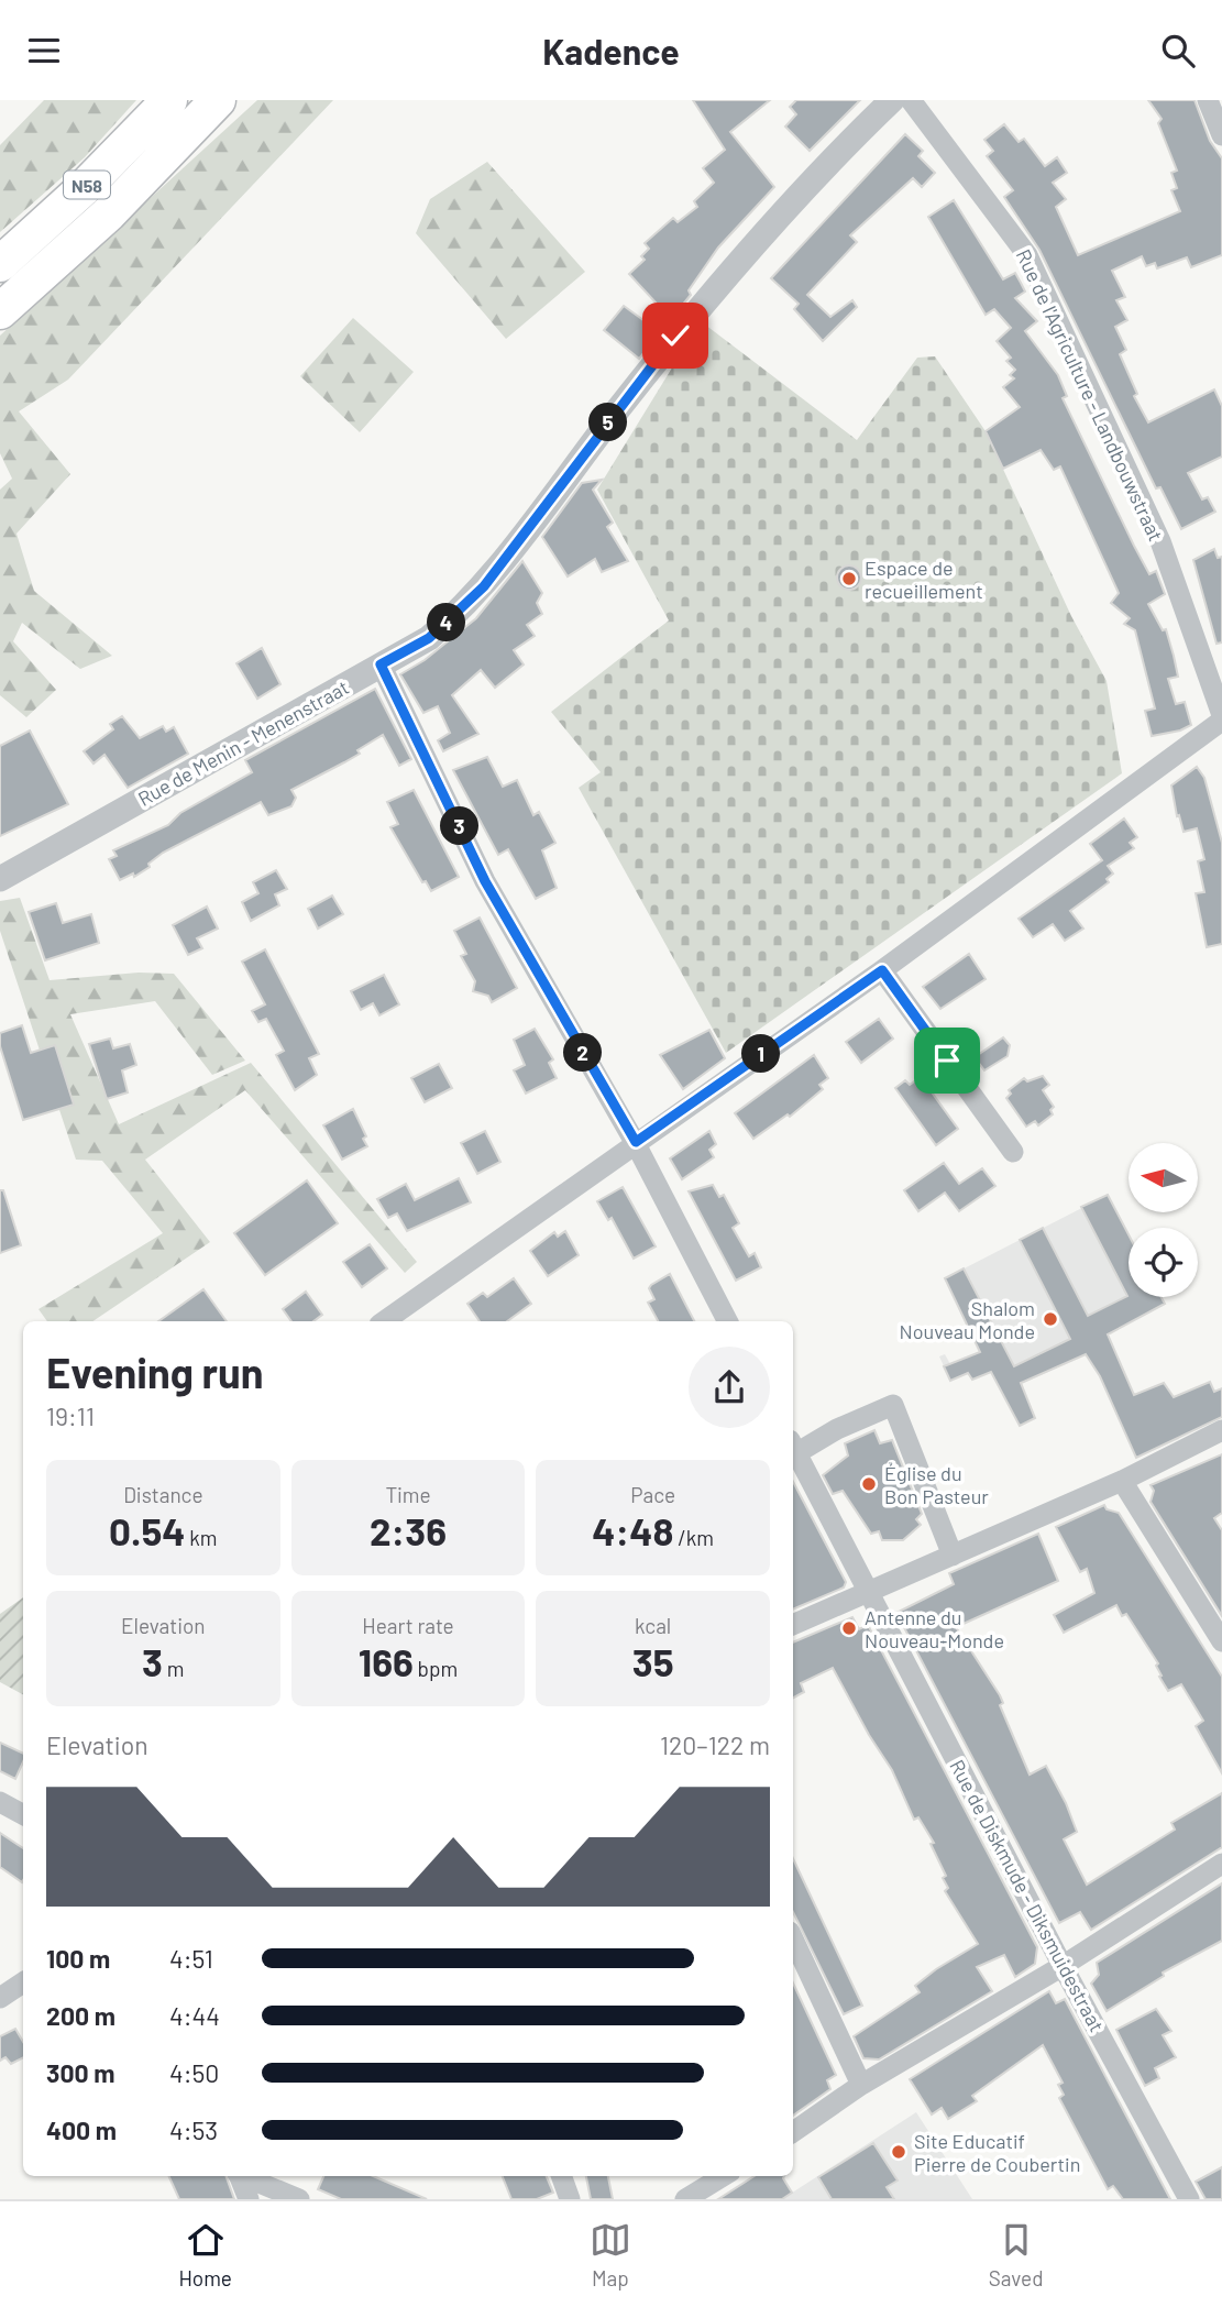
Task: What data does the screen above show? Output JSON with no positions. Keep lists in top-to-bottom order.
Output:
{
  "streets": {
    "highway": ["N58"],
    "street": ["Rue de l'Agriculture - Landbouwstraat", "Rue de Menin - Menenstraat", "Rue de Diskmude - Diksmuidestraat"]
  },
  "places": [
    "Espace de recueillement",
    "Shalom Nouveau Monde",
    "Église du Bon Pasteur",
    "Antenne du Nouveau-Monde",
    "Site Educatif Pierre de Coubertin"
  ],
  "north": "left",
  "page": {
    "header": "Kadence",
    "pins": [
      "5",
      "4",
      "3",
      "2",
      "1"
    ],
    "heading": ["Evening run", "19:11"],
    "stats": [
      ["Distance", "0.54 km"],
      ["Time", "2:36"],
      ["Pace", "4:48 /km"],
      ["Elevation", "3 m"],
      ["Heart rate", "166 bpm"],
      ["kcal", "35"]
    ],
    "chart": ["Elevation", "120–122 m"],
    "list": [
      {
        "name": "100 m",
        "note": "4:51"
      },
      {
        "name": "200 m",
        "note": "4:44"
      },
      {
        "name": "300 m",
        "note": "4:50"
      },
      {
        "name": "400 m",
        "note": "4:53"
      }
    ],
    "tabs": ["Home", "Map", "Saved"]
  }
}
